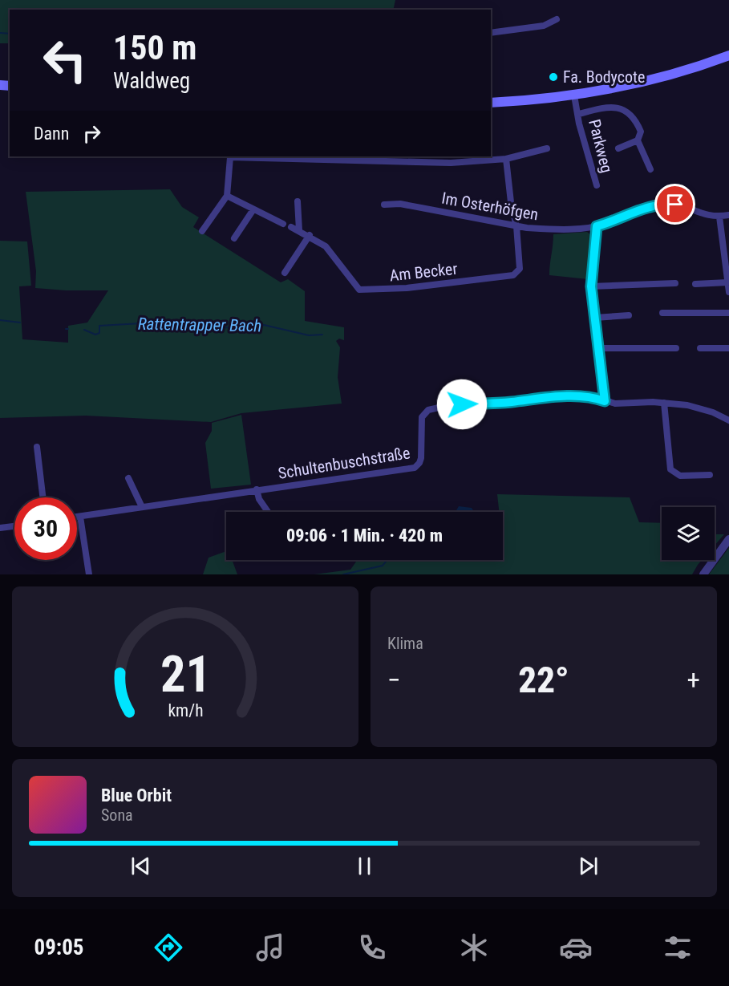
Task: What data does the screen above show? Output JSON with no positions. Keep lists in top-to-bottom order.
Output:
{
  "streets": {
    "street": [
      "Parkweg",
      "Im Osterhöfgen",
      "Am Becker",
      "Schultenbuschstraße"
    ]
  },
  "crossings": [
    ["Im Osterhöfgen", "Am Becker"]
  ],
  "water": ["Rattentrapper Bach"],
  "places": ["Fa. Bodycote"],
  "page": {
    "turn": ["150 m", "Waldweg"],
    "then": "Dann",
    "limit": "30",
    "trip": "09:06 · 1 Min. · 420 m",
    "tile": "Klima",
    "heat": ["−", "22°", "+"],
    "song": ["Blue Orbit", "Sona"],
    "tabs": "09:05",
    "gauge": ["21", "km/h"]
  }
}
